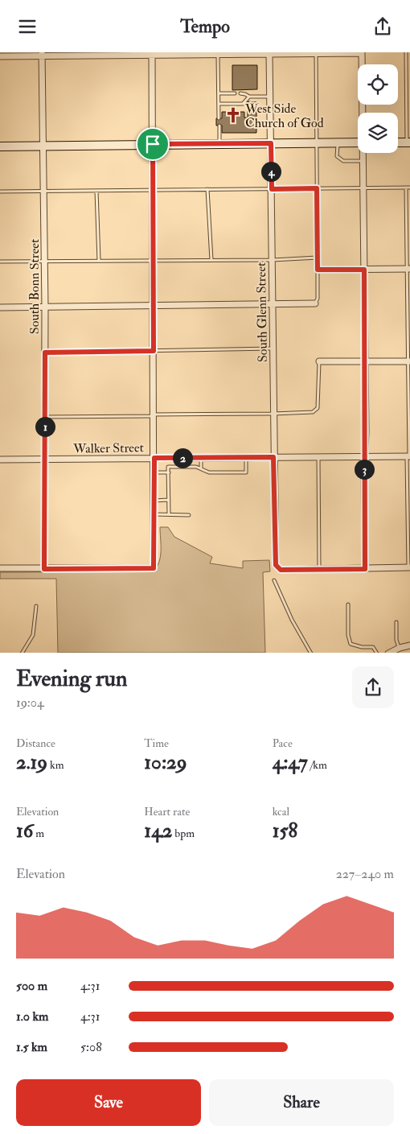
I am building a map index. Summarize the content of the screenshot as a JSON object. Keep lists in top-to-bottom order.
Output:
{
  "streets": {
    "street": ["South Bonn Street", "South Glenn Street", "Walker Street"]
  },
  "crossings": [
    ["South Bonn Street", "Walker Street"],
    ["South Glenn Street", "Walker Street"]
  ],
  "places": {
    "church": ["West Side Church of God"]
  },
  "page": {
    "header": "Tempo",
    "pins": [
      "4",
      "1",
      "2",
      "3"
    ],
    "heading": ["Evening run", "19:04"],
    "stats": [
      ["Distance", "2.19 km"],
      ["Time", "10:29"],
      ["Pace", "4:47 /km"],
      ["Elevation", "16 m"],
      ["Heart rate", "142 bpm"],
      ["kcal", "158"]
    ],
    "chart": ["Elevation", "227–240 m"],
    "list": [
      {
        "name": "500 m",
        "note": "4:31"
      },
      {
        "name": "1.0 km",
        "note": "4:31"
      },
      {
        "name": "1.5 km",
        "note": "5:08"
      }
    ],
    "buttons": ["Save", "Share"]
  }
}
